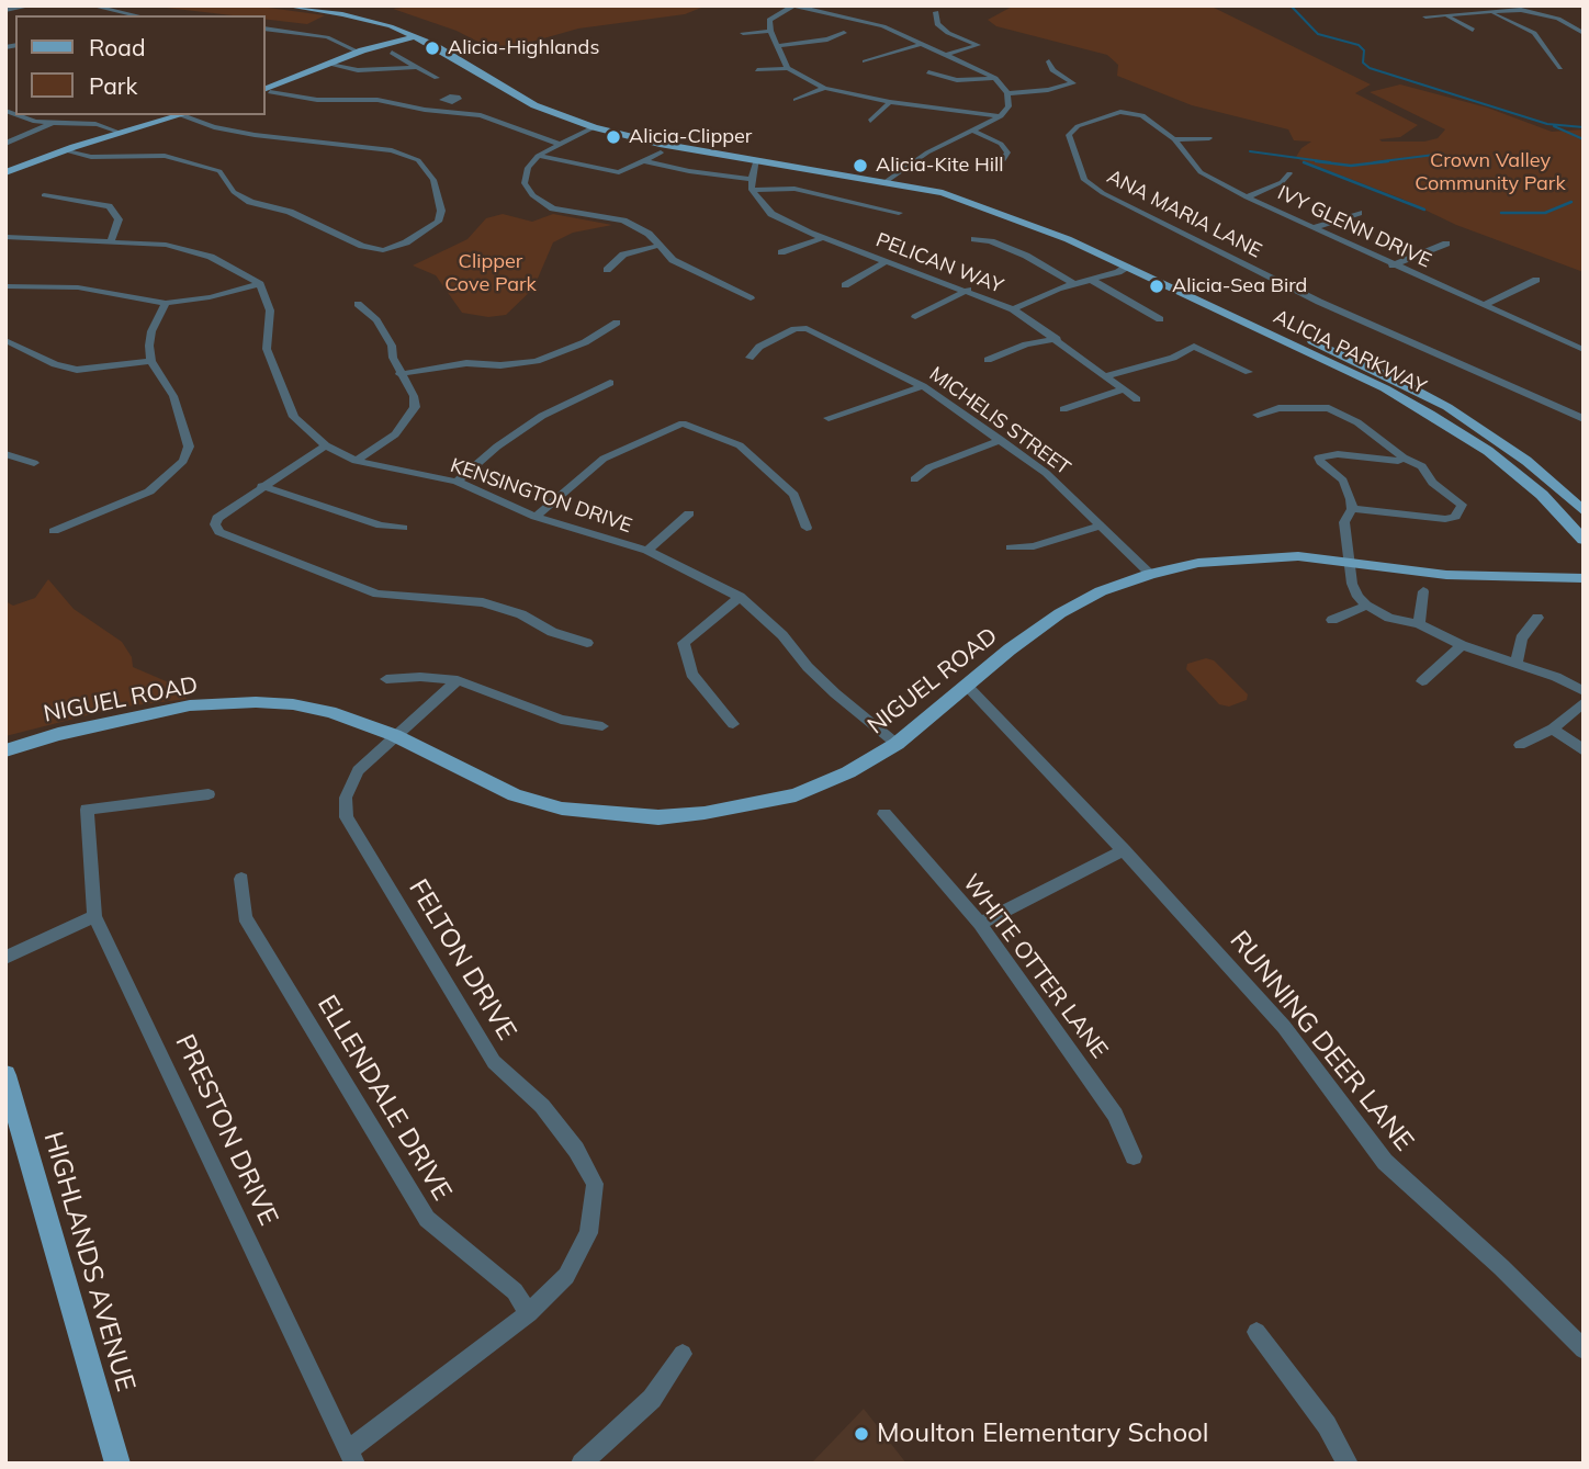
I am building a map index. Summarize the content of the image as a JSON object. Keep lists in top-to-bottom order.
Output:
{
  "streets": {
    "main road": ["ALICIA PARKWAY", "NIGUEL ROAD", "HIGHLANDS AVENUE"],
    "street": [
      "ANA MARIA LANE",
      "IVY GLENN DRIVE",
      "PELICAN WAY",
      "MICHELIS STREET",
      "KENSINGTON DRIVE",
      "FELTON DRIVE",
      "WHITE OTTER LANE",
      "RUNNING DEER LANE",
      "ELLENDALE DRIVE",
      "PRESTON DRIVE"
    ]
  },
  "crossings": [
    ["ANA MARIA LANE", "IVY GLENN DRIVE"],
    ["MICHELIS STREET", "NIGUEL ROAD"],
    ["KENSINGTON DRIVE", "NIGUEL ROAD"],
    ["NIGUEL ROAD", "FELTON DRIVE"],
    ["NIGUEL ROAD", "RUNNING DEER LANE"],
    ["FELTON DRIVE", "ELLENDALE DRIVE"],
    ["FELTON DRIVE", "PRESTON DRIVE"]
  ],
  "parks": ["Crown Valley Community Park", "Clipper Cove Park"],
  "places": [
    "Alicia-Highlands",
    "Alicia-Clipper",
    "Alicia-Kite Hill",
    "Alicia-Sea Bird",
    "Moulton Elementary School"
  ],
  "legend": ["Road", "Park"]
}
